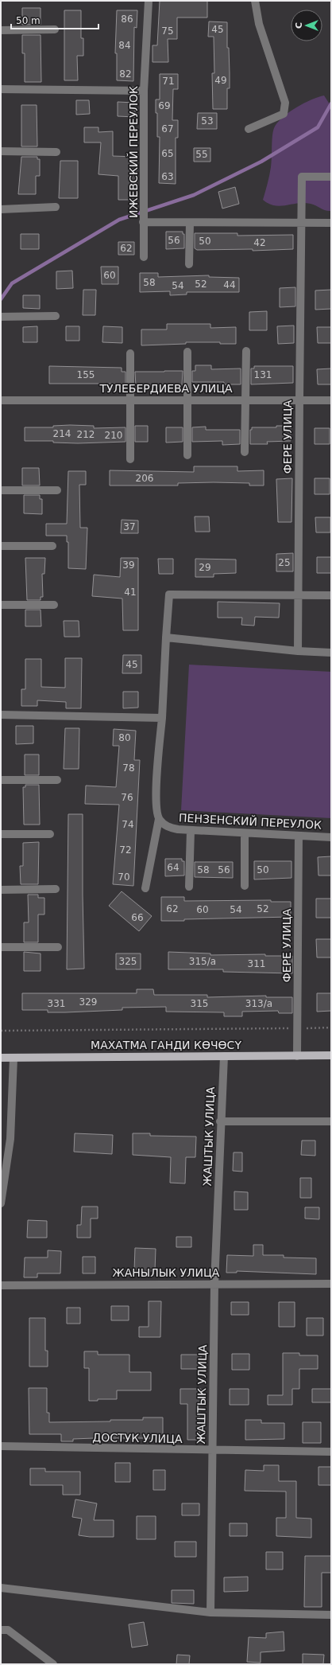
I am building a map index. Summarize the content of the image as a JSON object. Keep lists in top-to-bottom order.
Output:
{
  "streets": {
    "main road": ["МАХАТМА ГАНДИ КӨЧӨСҮ"],
    "street": [
      "ИЖЕВСКИЙ ПЕРЕУЛОК",
      "ТУЛЕБЕРДИЕВА УЛИЦА",
      "ФЕРЕ УЛИЦА",
      "ПЕНЗЕНСКИЙ ПЕРЕУЛОК",
      "ЖАШТЫК УЛИЦА",
      "ЖАНЫЛЫК УЛИЦА",
      "ДОСТУК УЛИЦА"
    ]
  },
  "crossings": [
    ["ИЖЕВСКИЙ ПЕРЕУЛОК", "ФЕРЕ УЛИЦА"],
    ["ТУЛЕБЕРДИЕВА УЛИЦА", "ФЕРЕ УЛИЦА"],
    ["ФЕРЕ УЛИЦА", "ПЕНЗЕНСКИЙ ПЕРЕУЛОК"],
    ["ФЕРЕ УЛИЦА", "МАХАТМА ГАНДИ КӨЧӨСҮ"],
    ["МАХАТМА ГАНДИ КӨЧӨСҮ", "ЖАШТЫК УЛИЦА"],
    ["ЖАШТЫК УЛИЦА", "ЖАНЫЛЫК УЛИЦА"],
    ["ЖАШТЫК УЛИЦА", "ДОСТУК УЛИЦА"]
  ],
  "house_numbers": [
    "86",
    "45",
    "75",
    "84",
    "82",
    "49",
    "71",
    "69",
    "53",
    "67",
    "65",
    "55",
    "63",
    "56",
    "50",
    "42",
    "62",
    "60",
    "58",
    "52",
    "44",
    "54",
    "155",
    "131",
    "214",
    "212",
    "210",
    "206",
    "37",
    "25",
    "39",
    "29",
    "41",
    "45",
    "80",
    "78",
    "76",
    "74",
    "72",
    "64",
    "58",
    "56",
    "50",
    "70",
    "62",
    "52",
    "60",
    "54",
    "66",
    "325",
    "315/а",
    "311",
    "329",
    "331",
    "315",
    "313/а"
  ],
  "scale_bar": "50 m",
  "north": "left"
}
